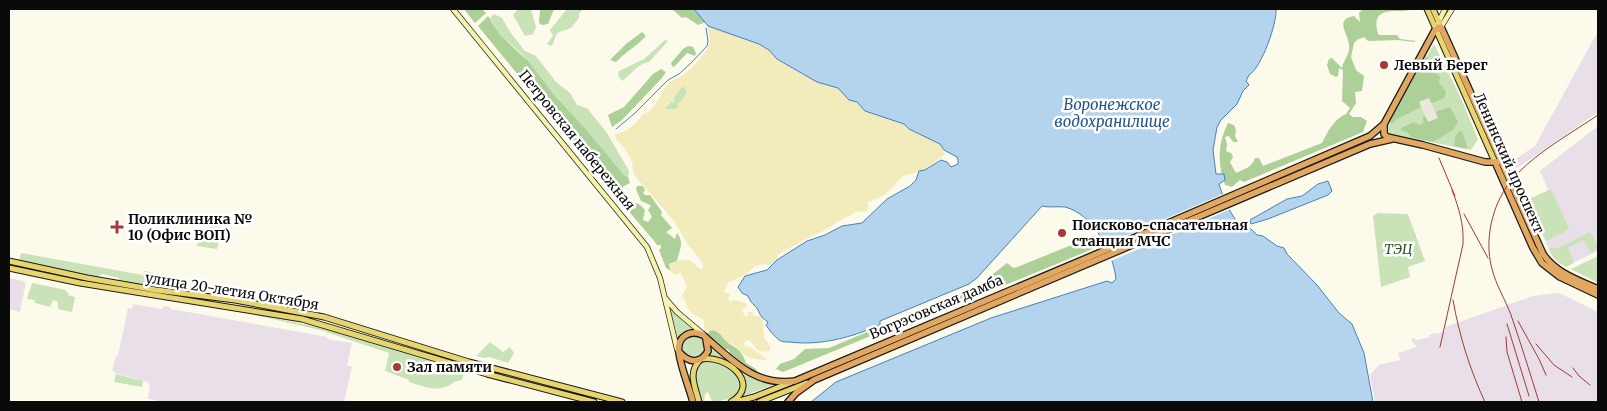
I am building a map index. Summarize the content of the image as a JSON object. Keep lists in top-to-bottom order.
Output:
{
  "streets": {
    "highway": ["Петровская набережная", "Ленинский проспект", "Вогрэсовская дамба"],
    "main road": ["улица 20-летия Октября"]
  },
  "water": ["Воронежское водохранилище"],
  "parks": ["ТЭЦ"],
  "places": {
    "other": ["Левый Берег", "Поисково-спасательная станция МЧС", "Зал памяти"],
    "health": ["Поликлиника № 10 (Офис ВОП)"]
  }
}
